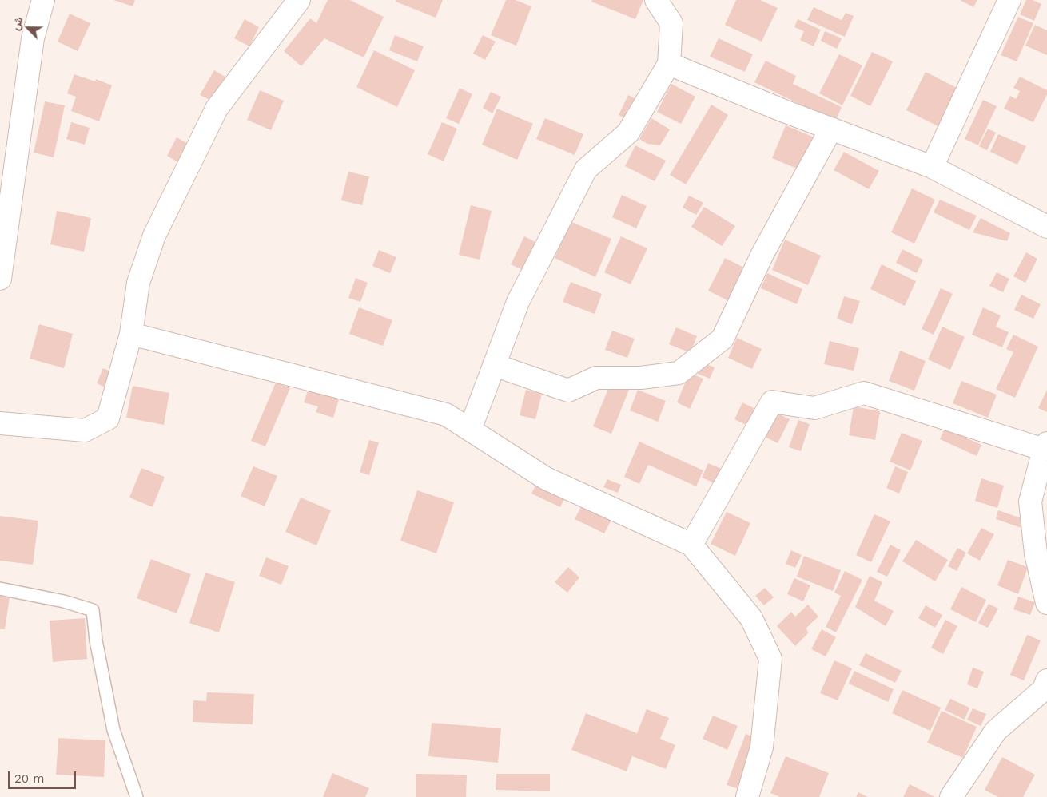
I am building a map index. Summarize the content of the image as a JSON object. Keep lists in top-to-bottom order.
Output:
{
  "scale_bar": "20 m",
  "north": "top left"
}
